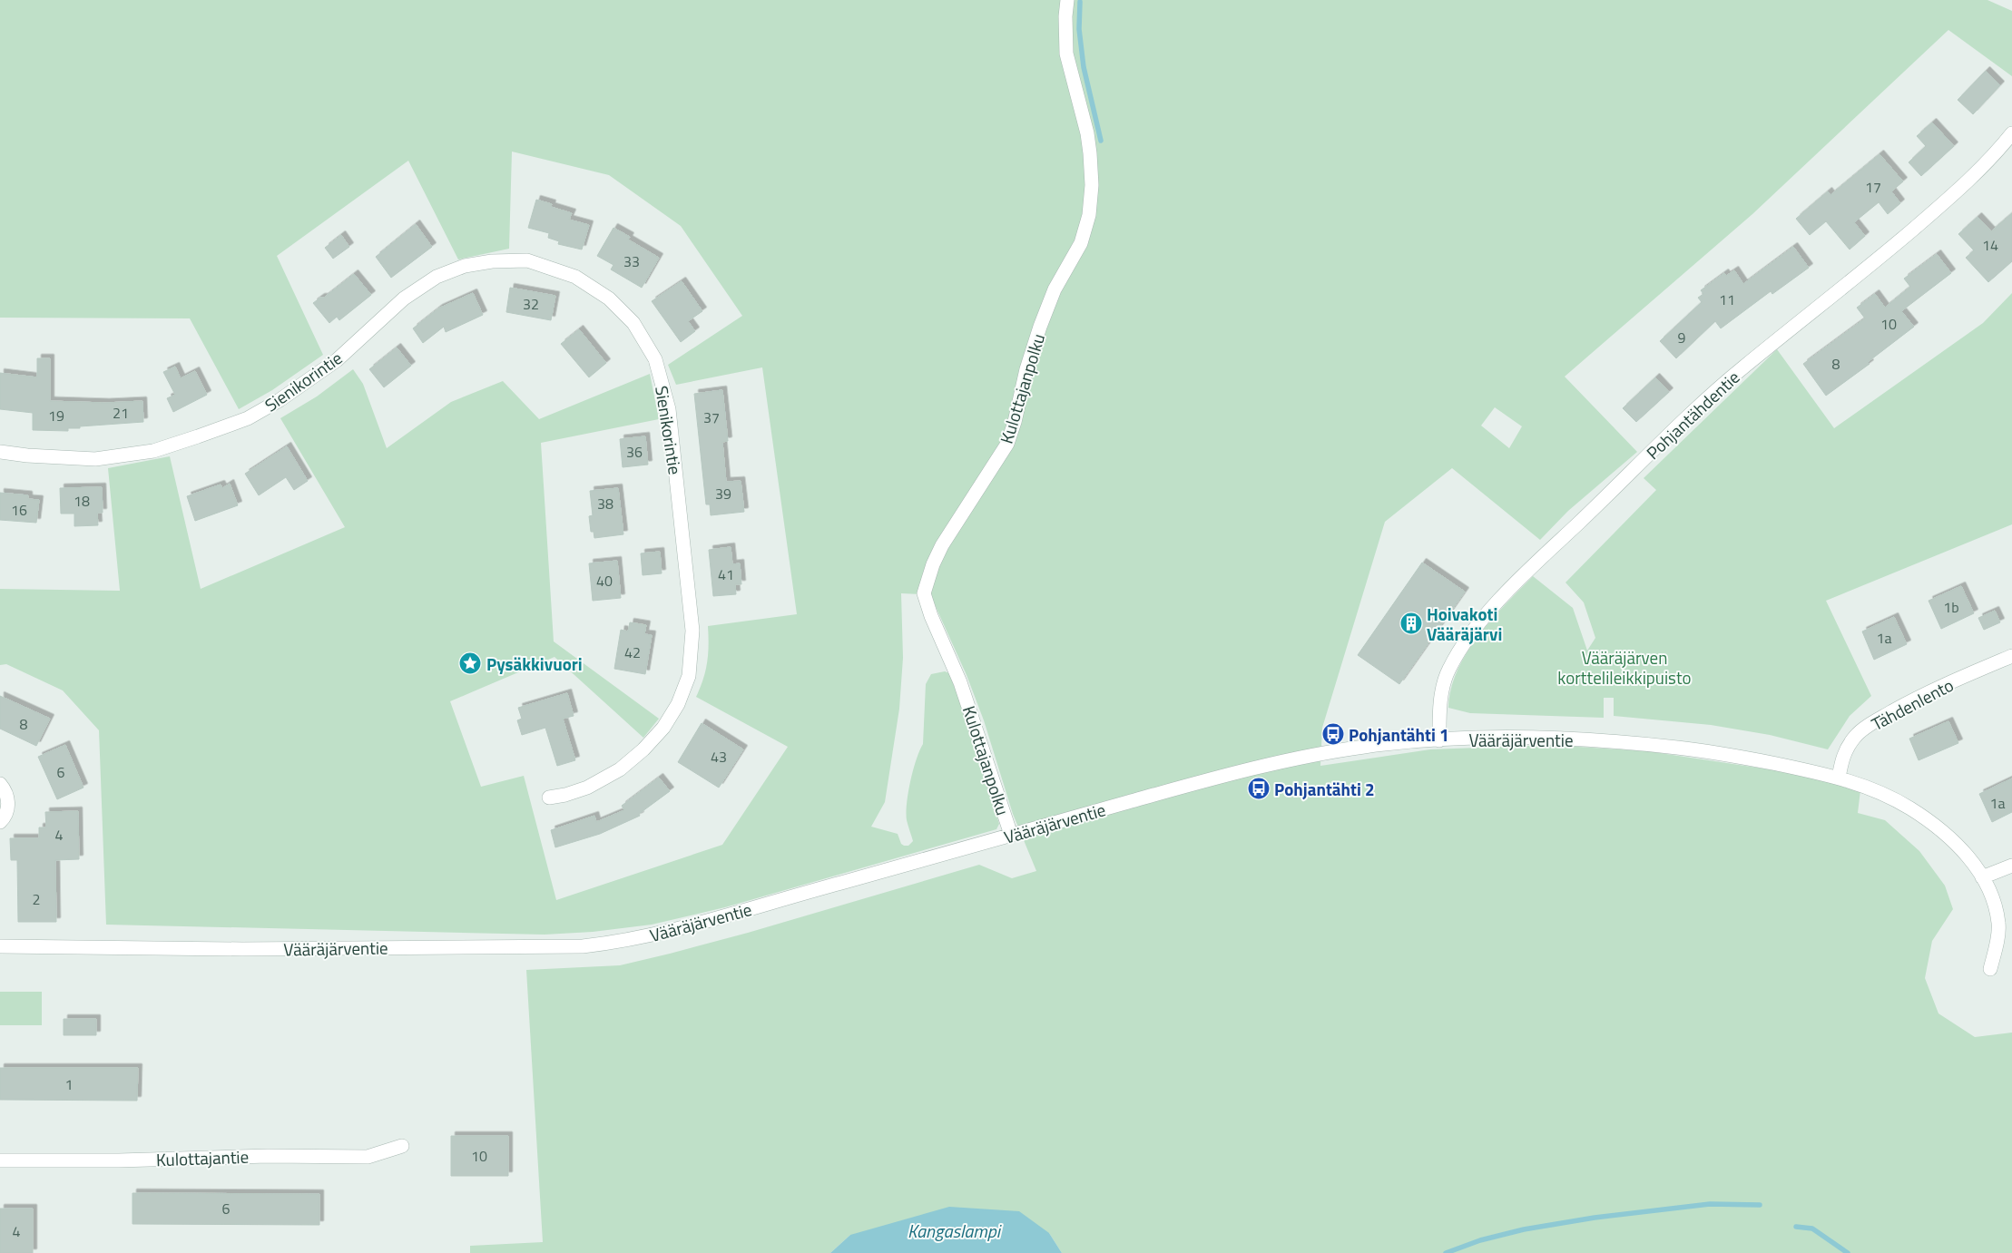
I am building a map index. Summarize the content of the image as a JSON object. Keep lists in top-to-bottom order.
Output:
{
  "streets": {
    "street": [
      "Sienikorintie",
      "Kulottajanpolku",
      "Pohjantähdentie",
      "Tähdenlento",
      "Vääräjärventie",
      "Kulottajantie"
    ]
  },
  "crossings": [
    ["Kulottajanpolku", "Vääräjärventie"],
    ["Pohjantähdentie", "Vääräjärventie"],
    ["Tähdenlento", "Vääräjärventie"]
  ],
  "water": ["Kangaslampi"],
  "parks": ["Vääräjärven korttelileikkipuisto"],
  "places": {
    "building": ["Hoivakoti Vääräjärvi"],
    "place": ["Pysäkkivuori"],
    "bus stop": ["Pohjantähti 1", "Pohjantähti 2"]
  },
  "house_numbers": [
    "17",
    "14",
    "33",
    "11",
    "32",
    "10",
    "9",
    "8",
    "21",
    "19",
    "37",
    "36",
    "39",
    "18",
    "38",
    "16",
    "41",
    "40",
    "1b",
    "1a",
    "42",
    "8",
    "43",
    "6",
    "1a",
    "4",
    "2",
    "1",
    "10",
    "6",
    "4"
  ]
}
